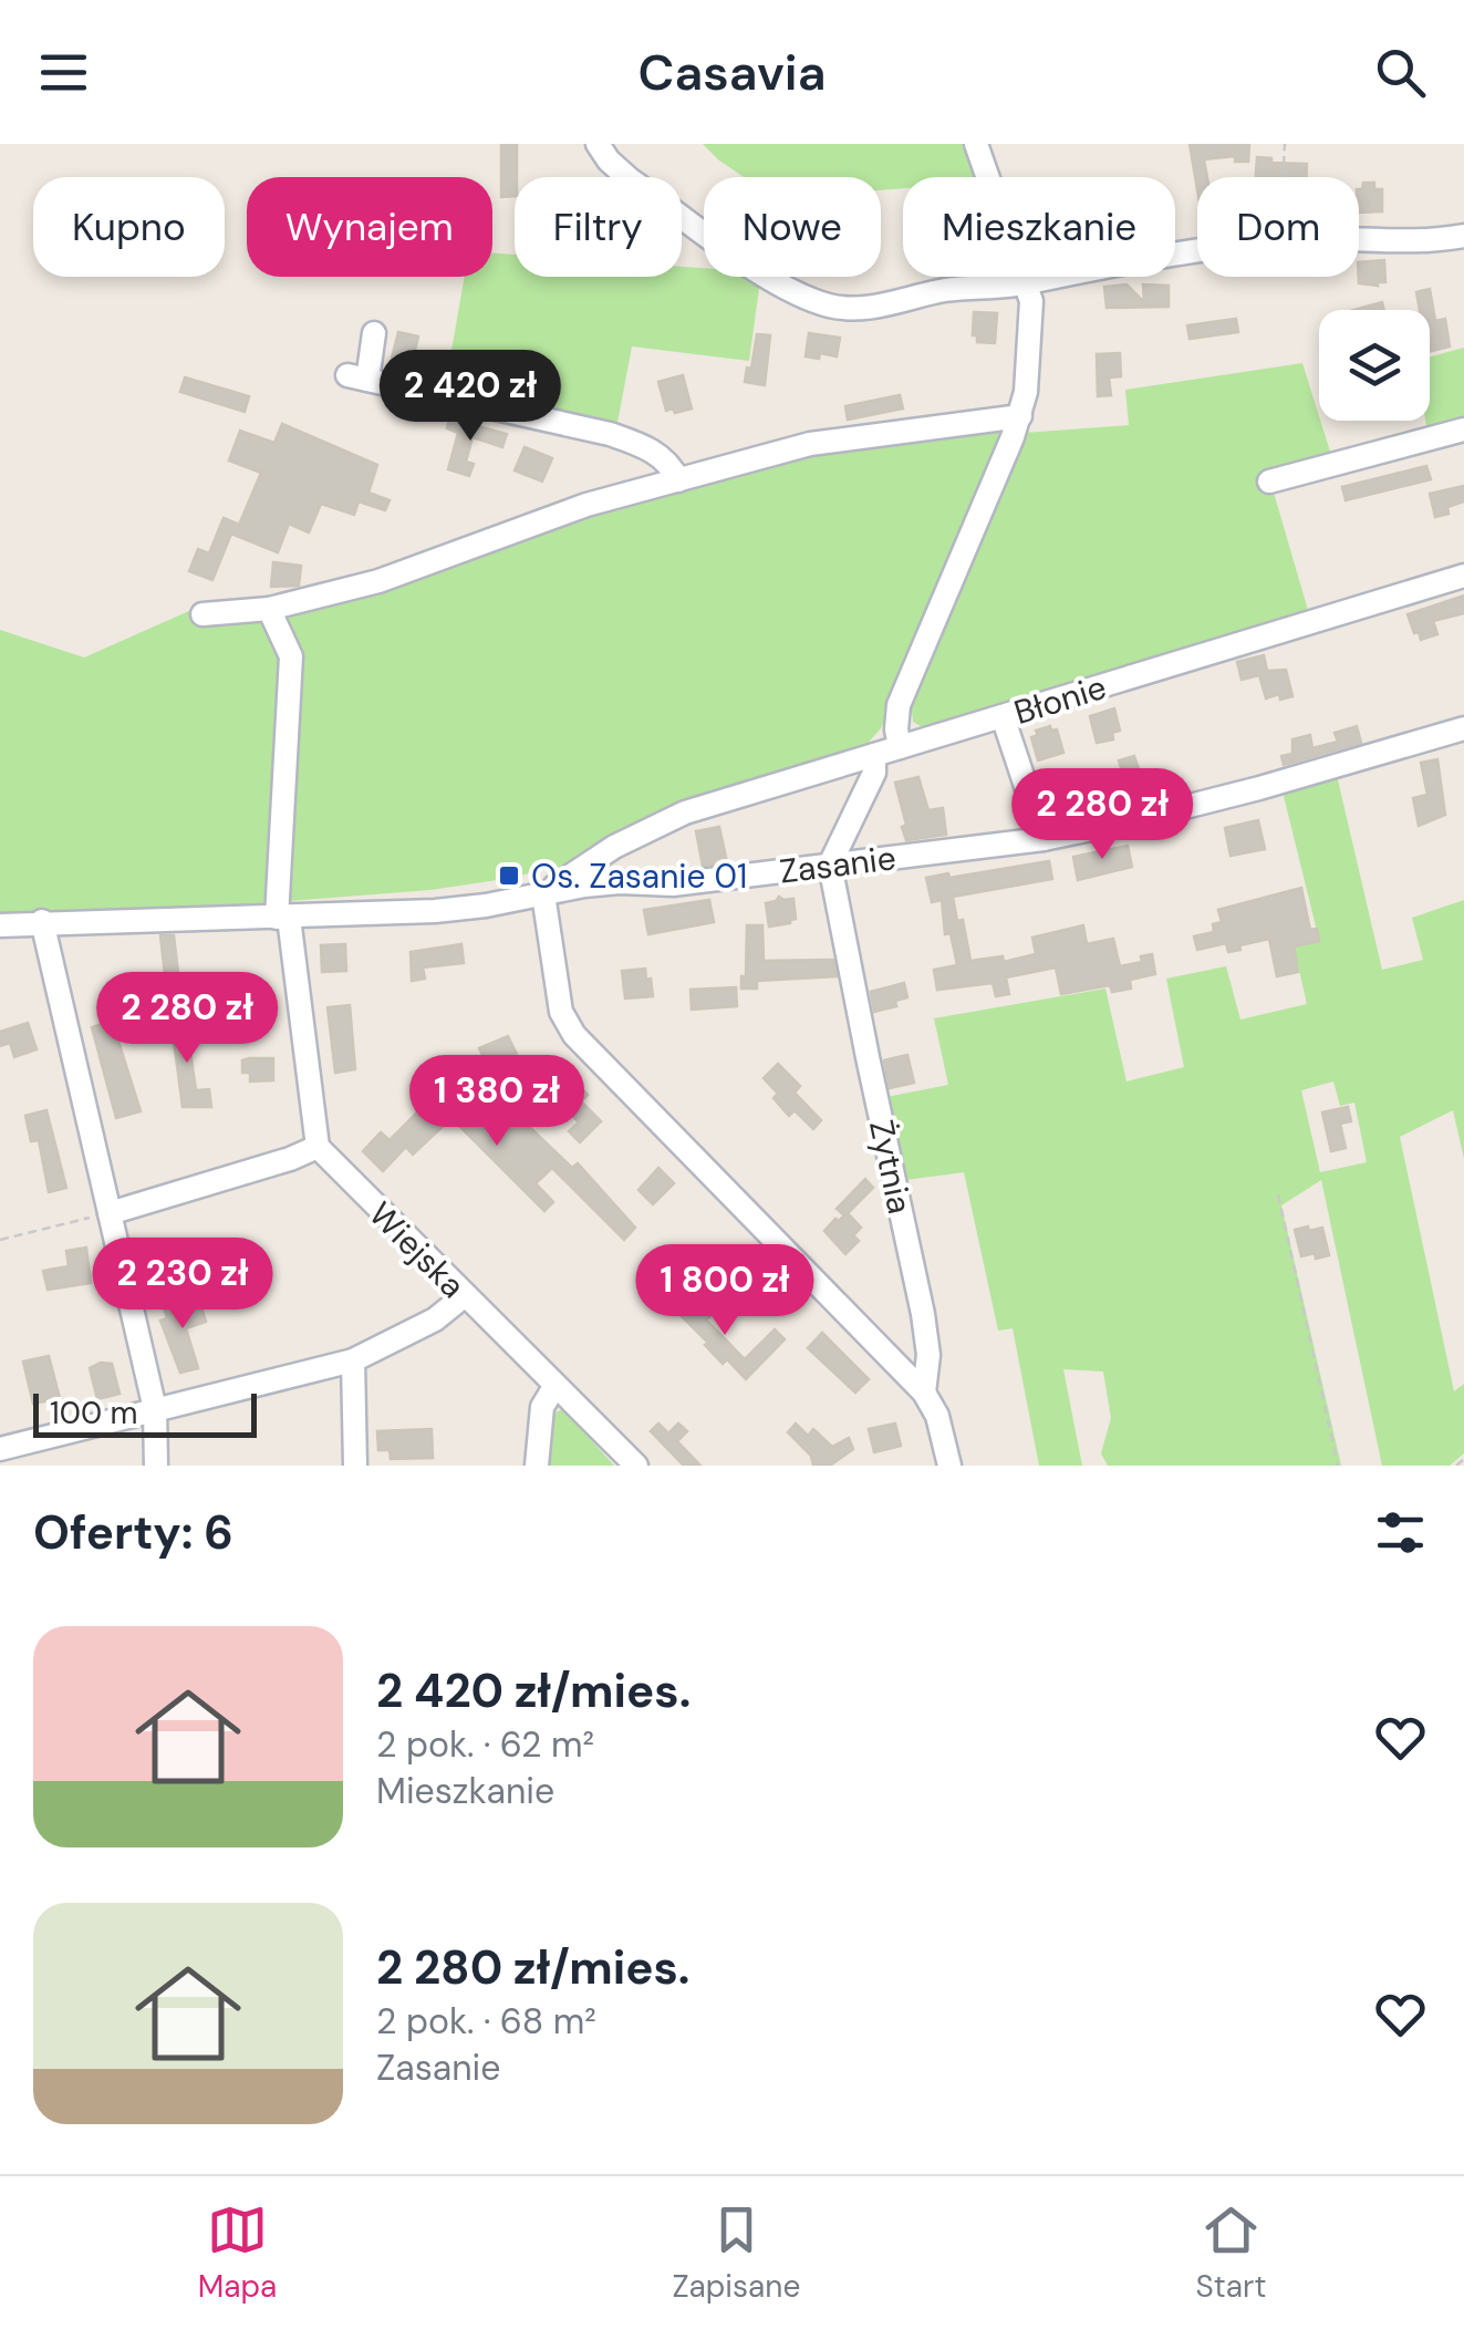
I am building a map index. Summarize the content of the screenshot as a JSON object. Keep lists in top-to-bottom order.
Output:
{
  "streets": {
    "street": [
      "Błonie",
      "Zasanie",
      "Żytnia",
      "Wiejska"
    ]
  },
  "crossings": [
    ["Błonie", "Zasanie"],
    ["Zasanie", "Żytnia"]
  ],
  "places": {
    "transit": ["Os. Zasanie 01"]
  },
  "scale_bar": "100 m",
  "page": {
    "header": "Casavia",
    "chip": [
      "Kupno",
      "Wynajem",
      "Filtry",
      "Nowe",
      "Mieszkanie",
      "Dom"
    ],
    "price": [
      "2 420 zł",
      "2 280 zł",
      "2 280 zł",
      "1 380 zł",
      "2 230 zł",
      "1 800 zł"
    ],
    "scale": "100 m",
    "heading": "Oferty: 6",
    "list": [
      {
        "name": "2 420 zł/mies.",
        "note": "2 pok. · 62 m² · Mieszkanie"
      },
      {
        "name": "2 280 zł/mies.",
        "note": "2 pok. · 68 m² · Zasanie"
      }
    ],
    "tabs": ["Mapa", "Zapisane", "Start"]
  }
}
